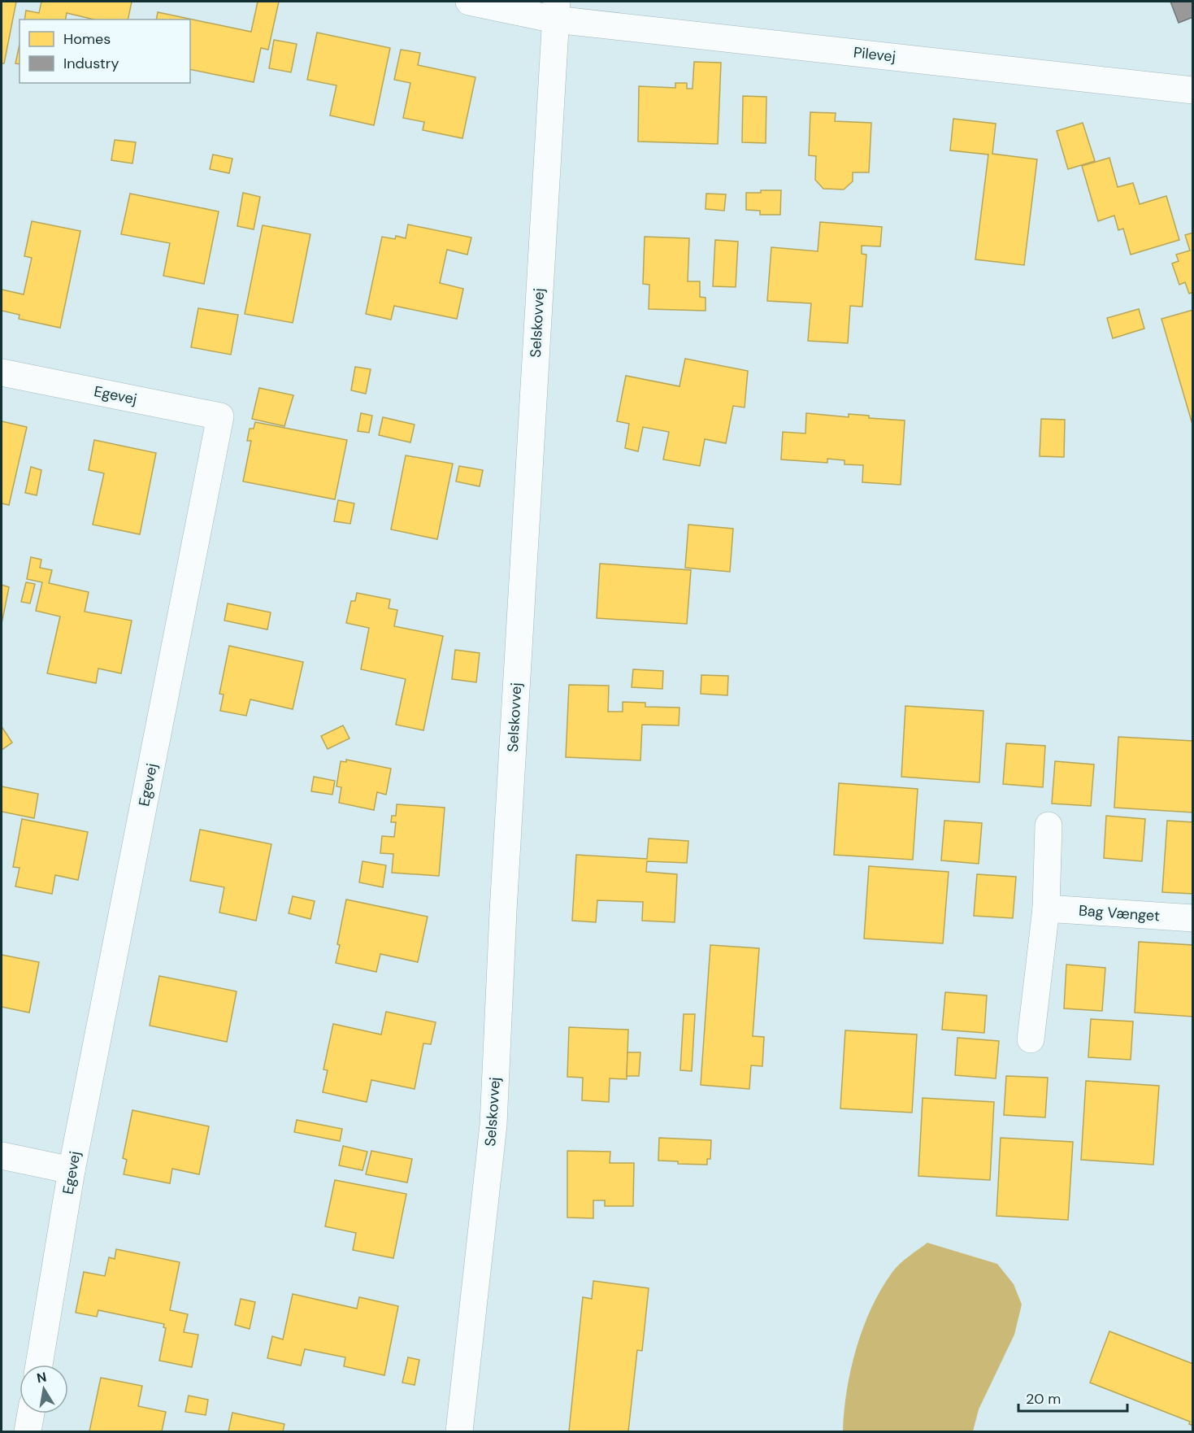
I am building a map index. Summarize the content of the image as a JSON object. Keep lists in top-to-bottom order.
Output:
{
  "streets": {
    "street": [
      "Pilevej",
      "Selskovvej",
      "Egevej",
      "Bag Vænget"
    ]
  },
  "crossings": [
    ["Pilevej", "Selskovvej"]
  ],
  "legend": ["Homes", "Industry"],
  "scale_bar": "20 m",
  "north": "top"
}
